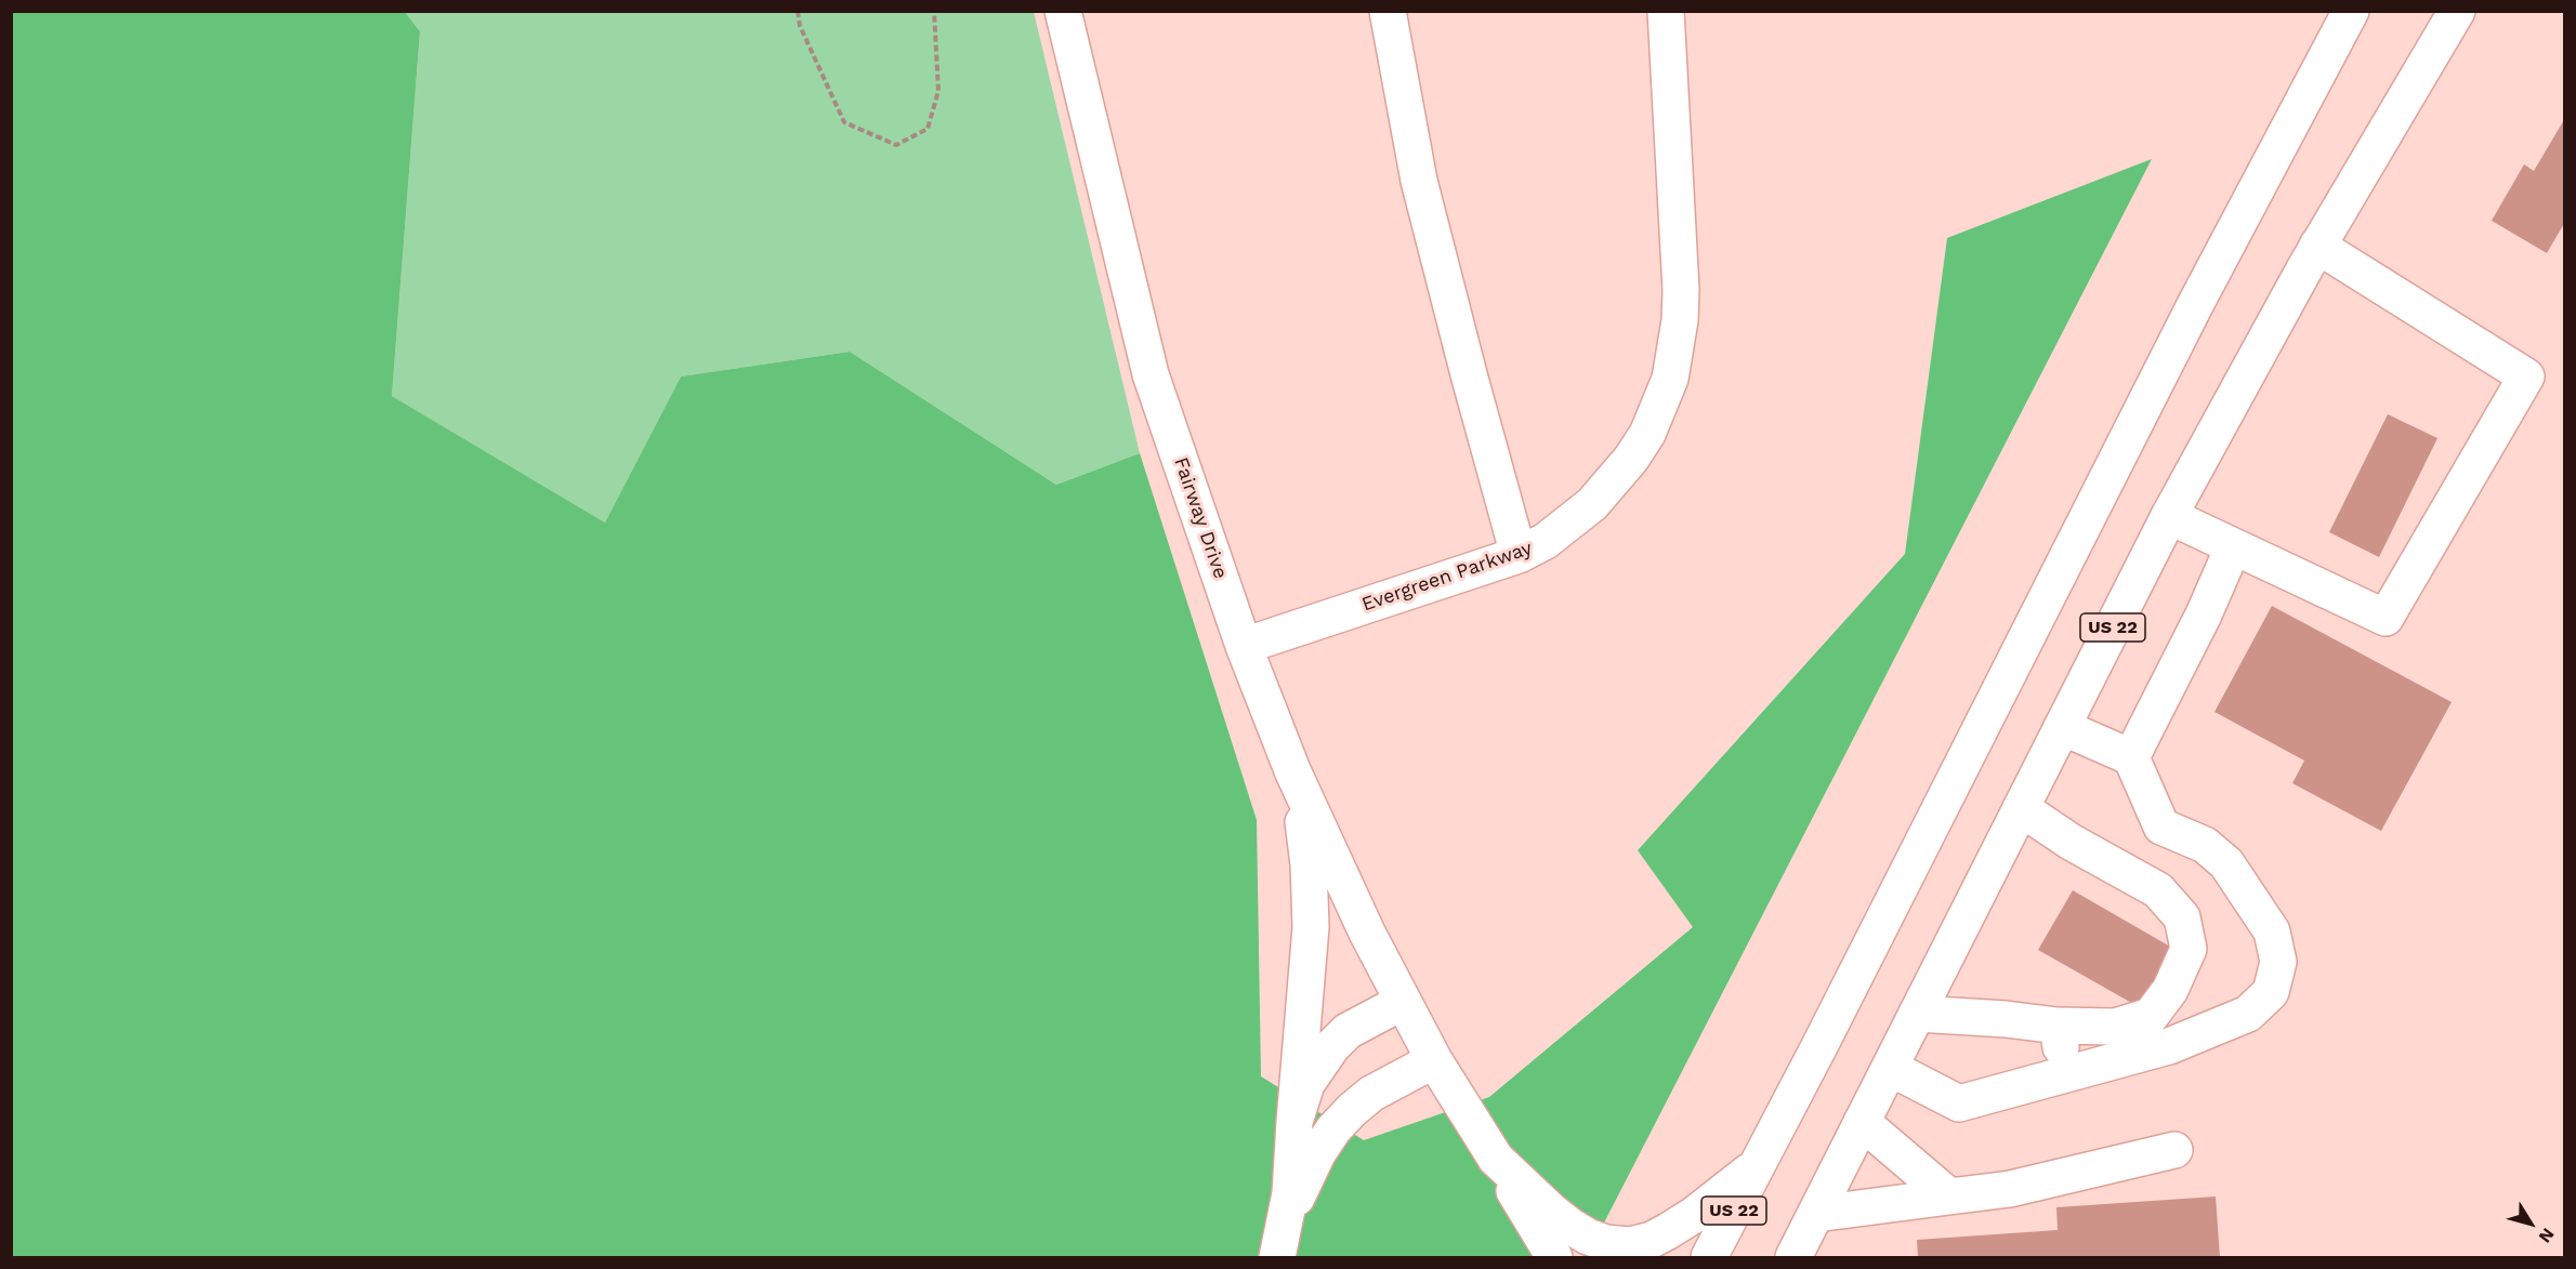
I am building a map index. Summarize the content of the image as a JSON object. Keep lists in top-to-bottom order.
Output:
{
  "streets": {
    "main road": ["Fairway Drive", "Evergreen Parkway", "US 22"]
  },
  "crossings": [
    ["Fairway Drive", "Evergreen Parkway"]
  ],
  "north": "bottom right"
}
